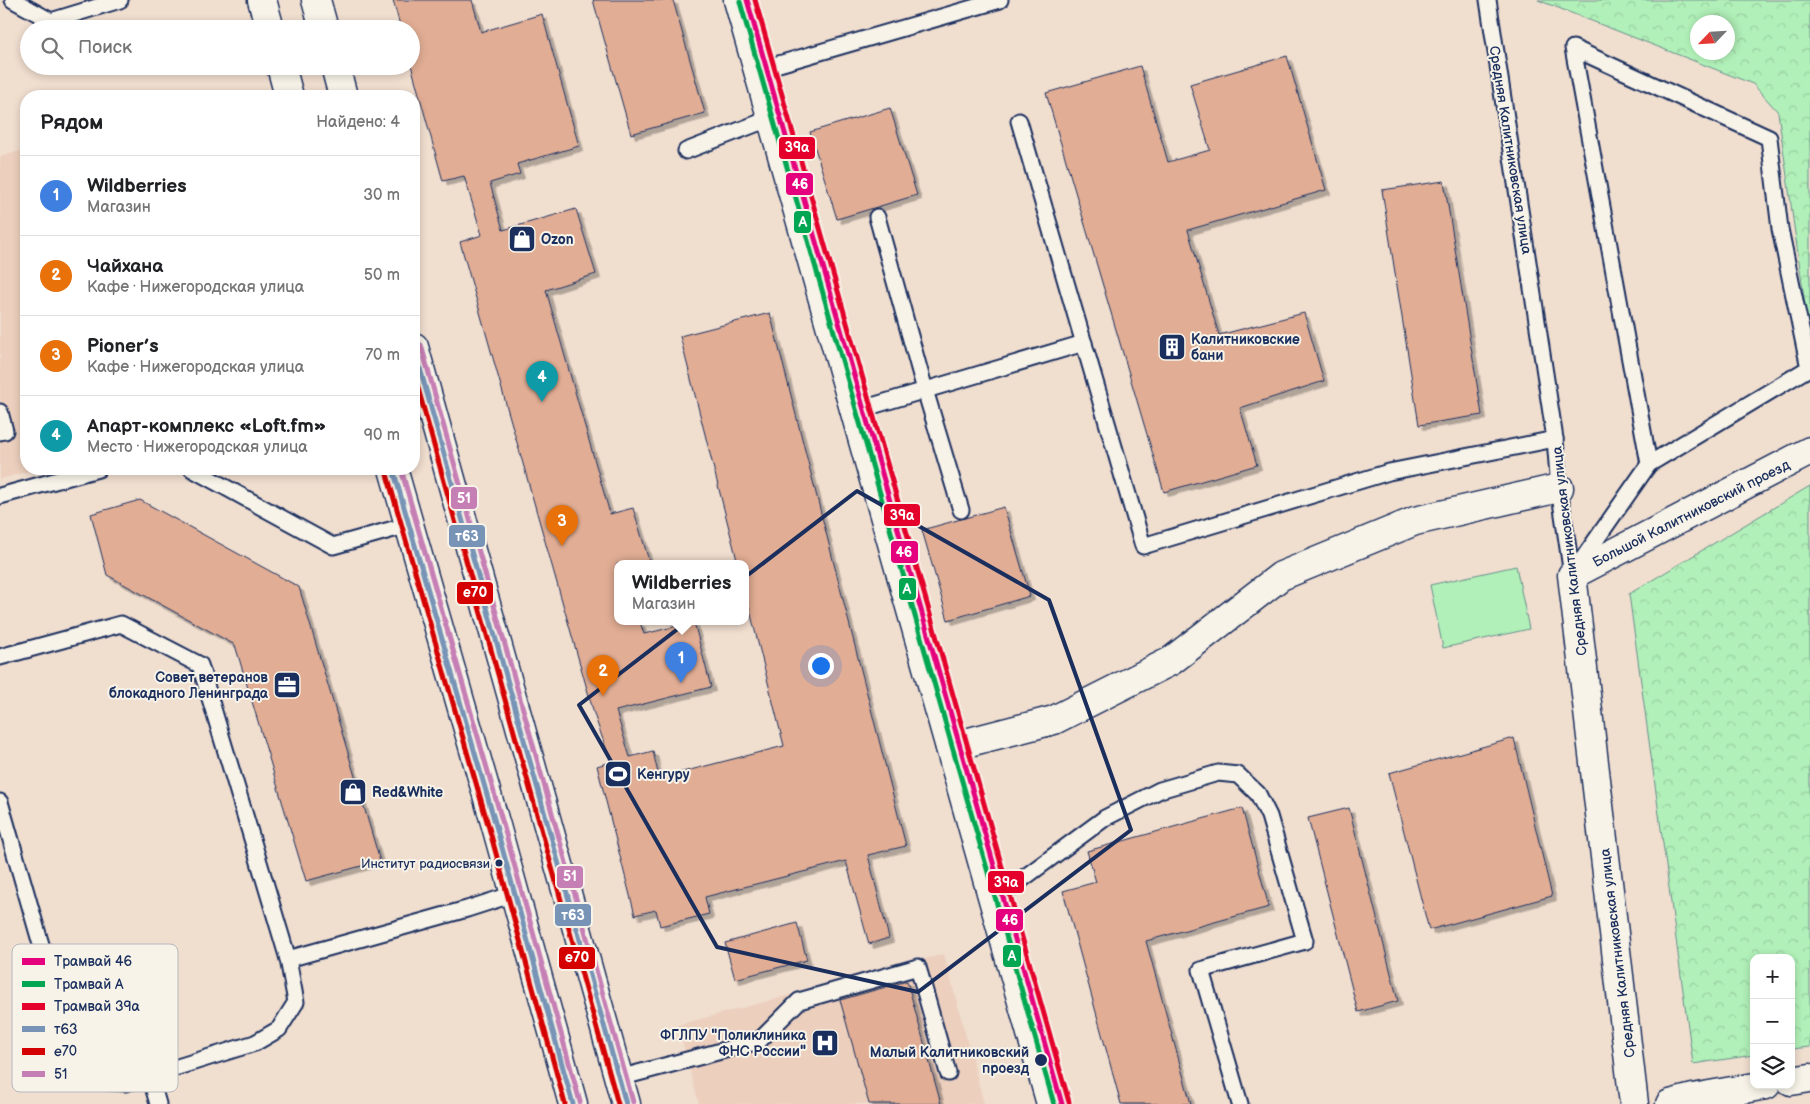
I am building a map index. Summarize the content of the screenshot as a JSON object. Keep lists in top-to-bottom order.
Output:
{
  "streets": {
    "street": ["Средняя Калитниковская улица", "Большой Калитниковский проезд"]
  },
  "crossings": [
    ["Средняя Калитниковская улица", "Большой Калитниковский проезд"]
  ],
  "places": {
    "shop": ["Ozon", "Red&White"],
    "building": ["Калитниковские бани"],
    "office": ["Совет ветеранов блокадного Ленинграда"],
    "sports": ["Кенгуру"],
    "other": ["Институт радиосвязи", "Малый Калитниковский проезд"],
    "hospital": ["ФГЛПУ \"Поликлиника ФНС России\""]
  },
  "lines": [
    "tram line 46",
    "tram line 39а",
    "tram line А",
    "transit line 51",
    "transit line т63",
    "transit line е70"
  ],
  "legend": [
    "Трамвай 46",
    "Трамвай А",
    "Трамвай 39а",
    "т63",
    "е70",
    "51"
  ],
  "north": "bottom left",
  "page": {
    "search": "Поиск",
    "heading": ["Рядом", "Найдено: 4"],
    "list": [
      {
        "mark": "1",
        "name": "Wildberries",
        "note": "Магазин",
        "value": "30 m"
      },
      {
        "mark": "2",
        "name": "Чайхана",
        "note": "Кафе · Нижегородская улица",
        "value": "50 m"
      },
      {
        "mark": "3",
        "name": "Pioner’s",
        "note": "Кафе · Нижегородская улица",
        "value": "70 m"
      },
      {
        "mark": "4",
        "name": "Апарт-комплекс «Loft.fm»",
        "note": "Место · Нижегородская улица",
        "value": "90 m"
      }
    ],
    "pins": [
      "4",
      "3",
      "1",
      "2"
    ],
    "popup": ["Wildberries", "Магазин"],
    "map_buttons": ["+", "−"]
  }
}
